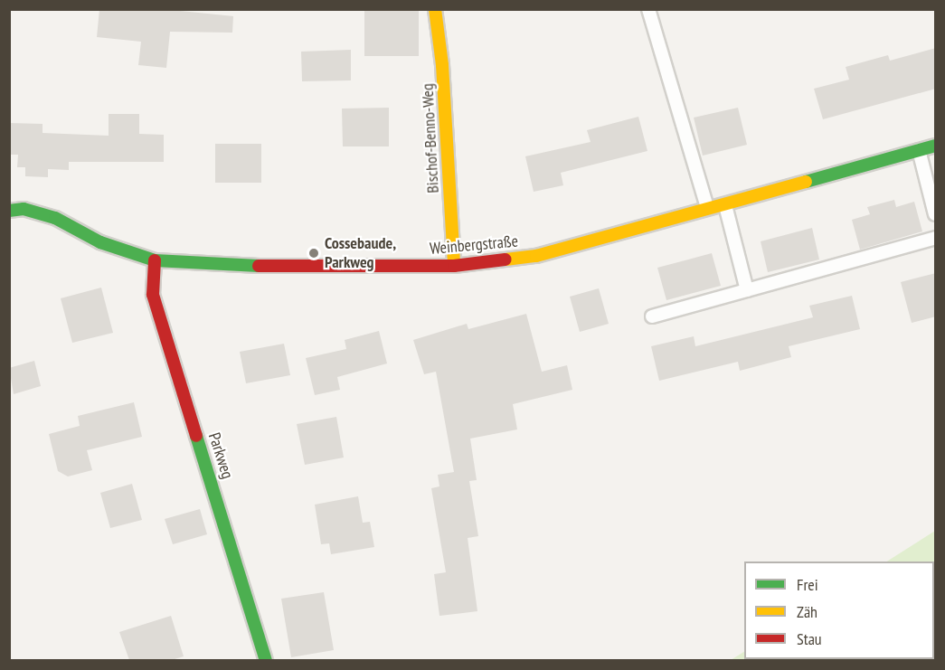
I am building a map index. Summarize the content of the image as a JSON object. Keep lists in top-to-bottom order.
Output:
{
  "streets": {
    "street": ["Bischof-Benno-Weg", "Weinbergstraße", "Parkweg"]
  },
  "crossings": [
    ["Bischof-Benno-Weg", "Weinbergstraße"],
    ["Weinbergstraße", "Parkweg"]
  ],
  "places": ["Cossebaude, Parkweg"],
  "legend": ["Frei", "Zäh", "Stau"]
}
